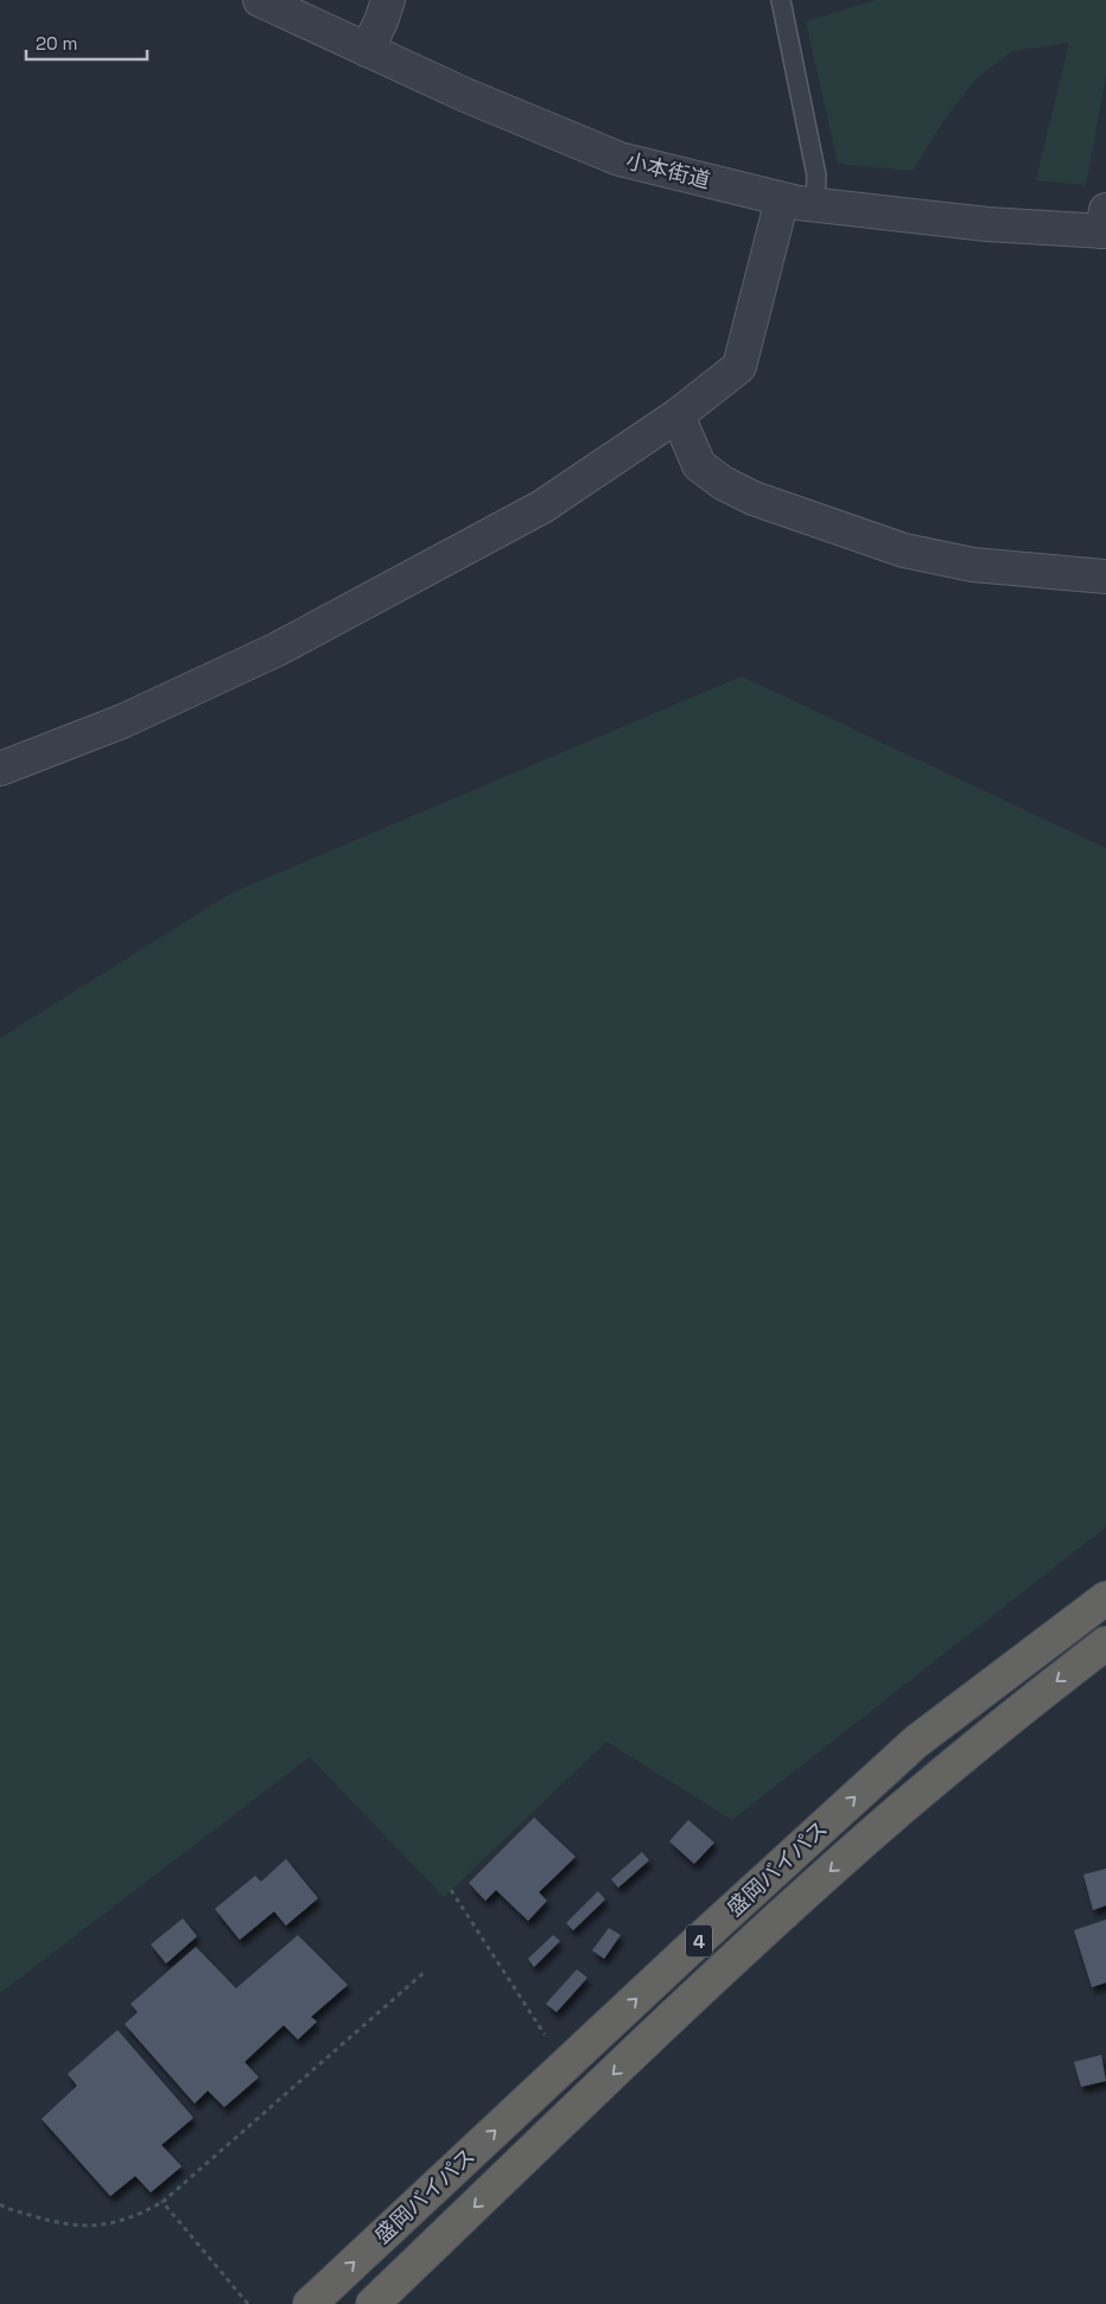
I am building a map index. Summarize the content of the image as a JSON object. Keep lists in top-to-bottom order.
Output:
{
  "streets": {
    "highway": ["盛岡バイパス", "4"],
    "street": ["小本街道"]
  },
  "scale_bar": "20 m"
}
